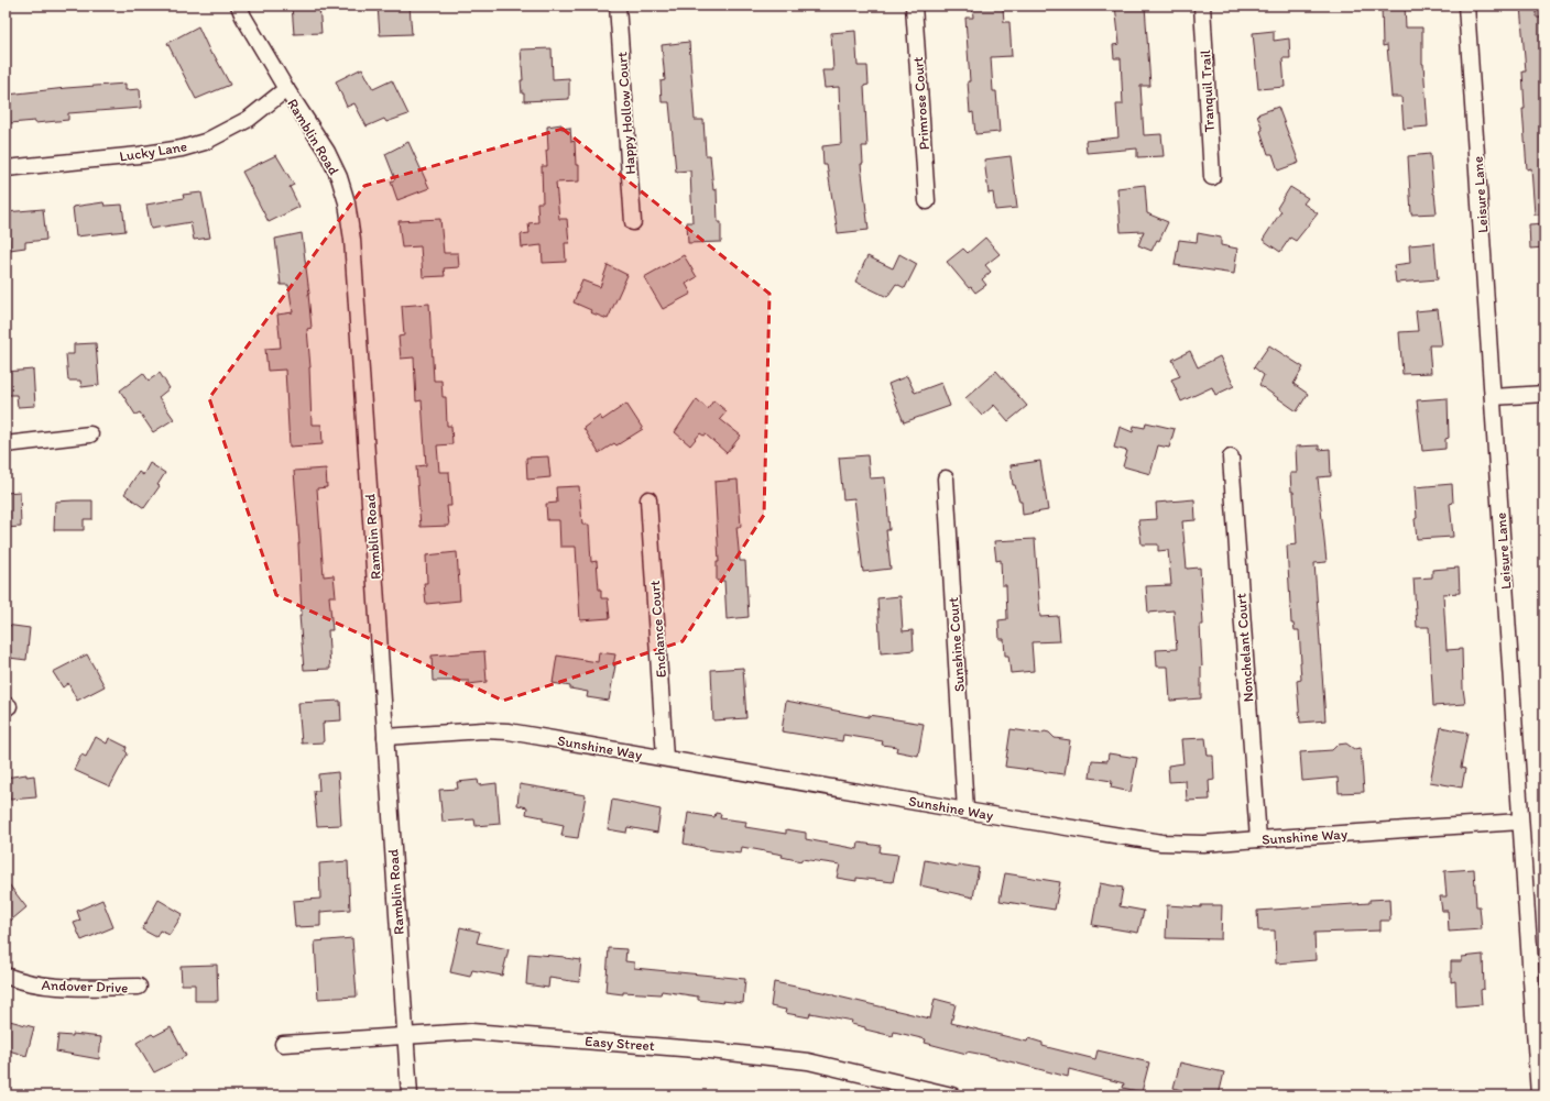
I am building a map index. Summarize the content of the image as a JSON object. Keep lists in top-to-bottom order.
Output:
{
  "streets": {
    "street": [
      "Tranquil Trail",
      "Primrose Court",
      "Happy Hollow Court",
      "Ramblin Road",
      "Lucky Lane",
      "Leisure Lane",
      "Enchance Court",
      "Sunshine Court",
      "Nonchelant Court",
      "Sunshine Way",
      "Andover Drive",
      "Easy Street"
    ]
  },
  "crossings": [
    ["Ramblin Road", "Lucky Lane"],
    ["Ramblin Road", "Sunshine Way"],
    ["Ramblin Road", "Easy Street"],
    ["Leisure Lane", "Sunshine Way"],
    ["Enchance Court", "Sunshine Way"],
    ["Sunshine Court", "Sunshine Way"],
    ["Nonchelant Court", "Sunshine Way"]
  ]
}
